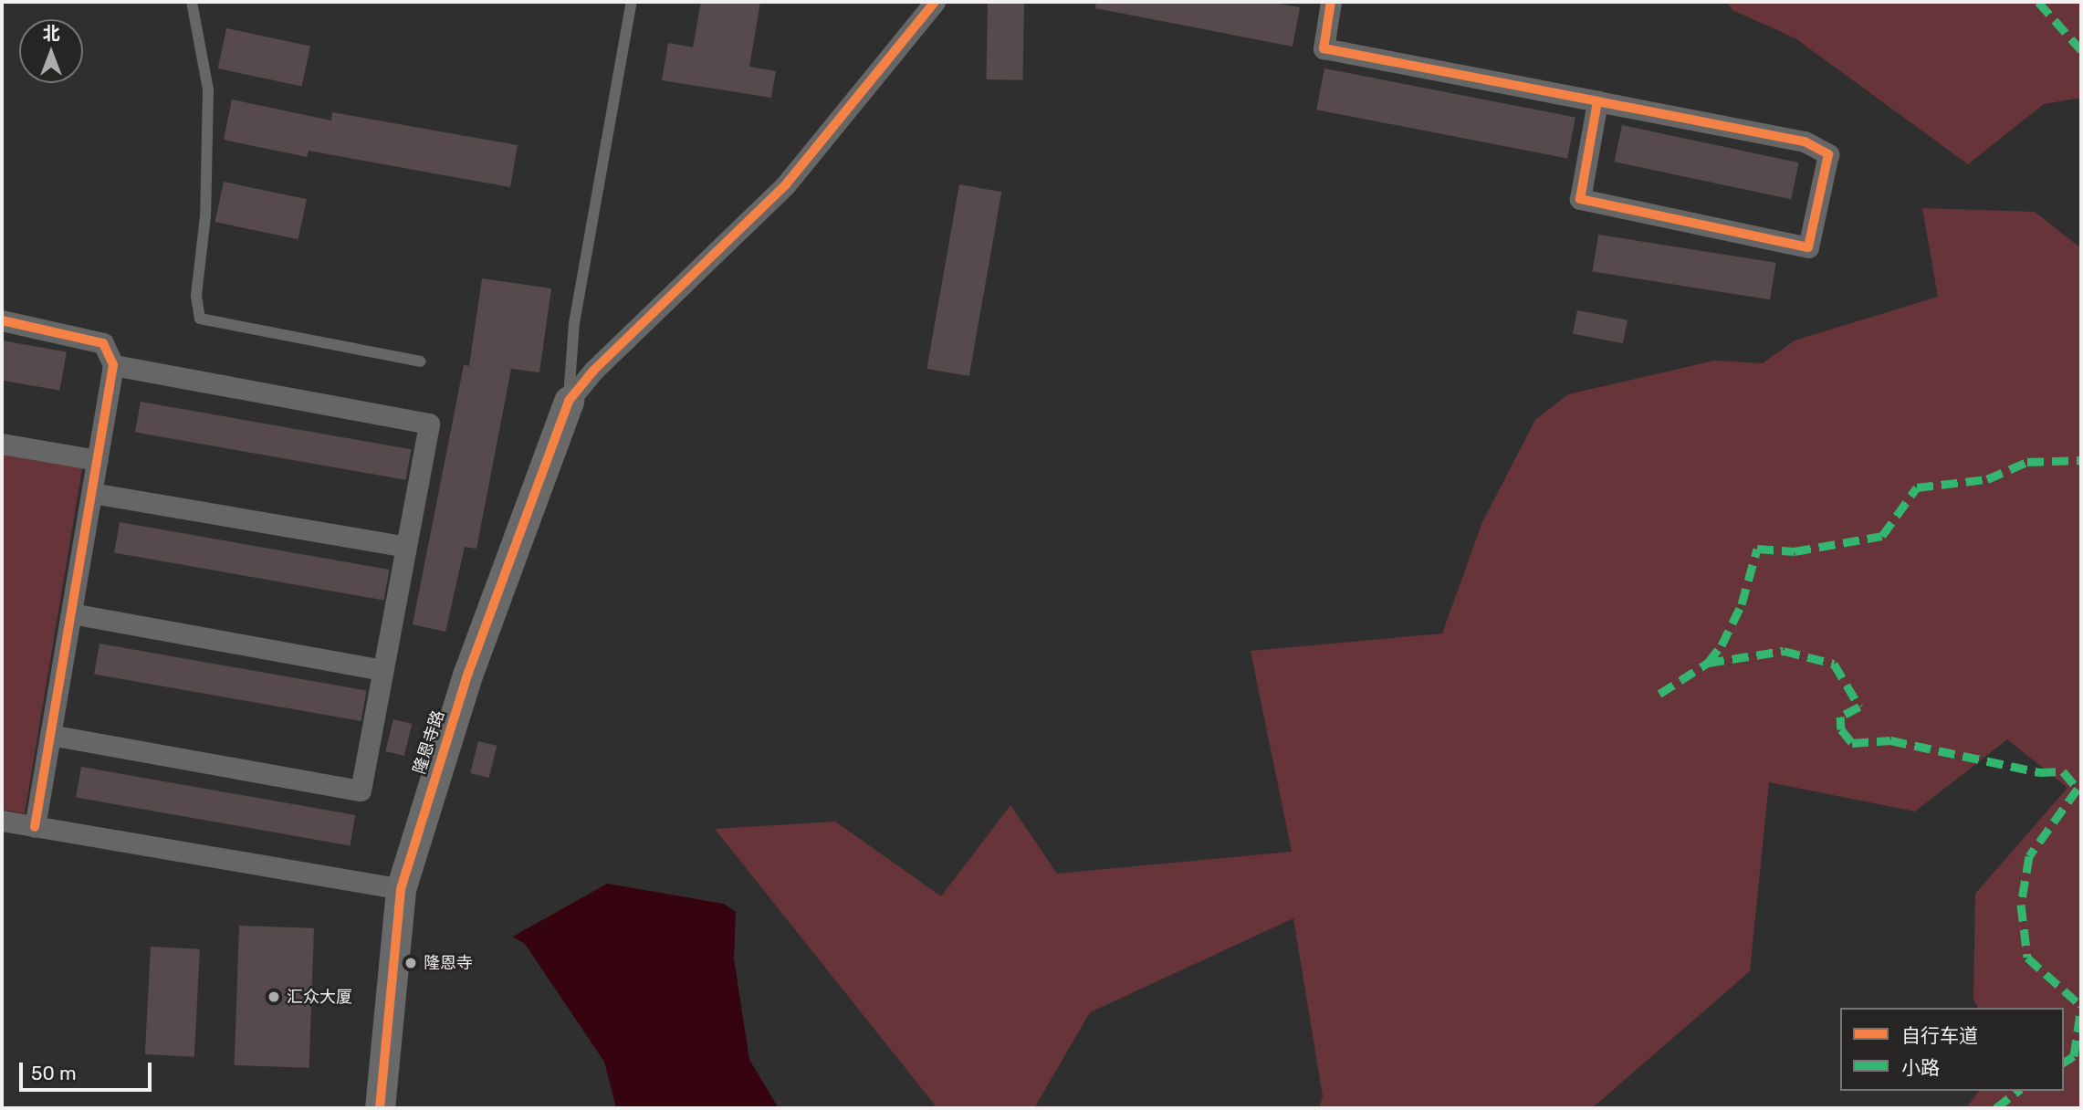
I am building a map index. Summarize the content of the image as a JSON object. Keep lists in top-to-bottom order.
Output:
{
  "streets": {
    "street": ["隆恩寺路"]
  },
  "places": ["隆恩寺", "汇众大厦"],
  "legend": ["自行车道", "小路"],
  "scale_bar": "50 m",
  "north": "top"
}
